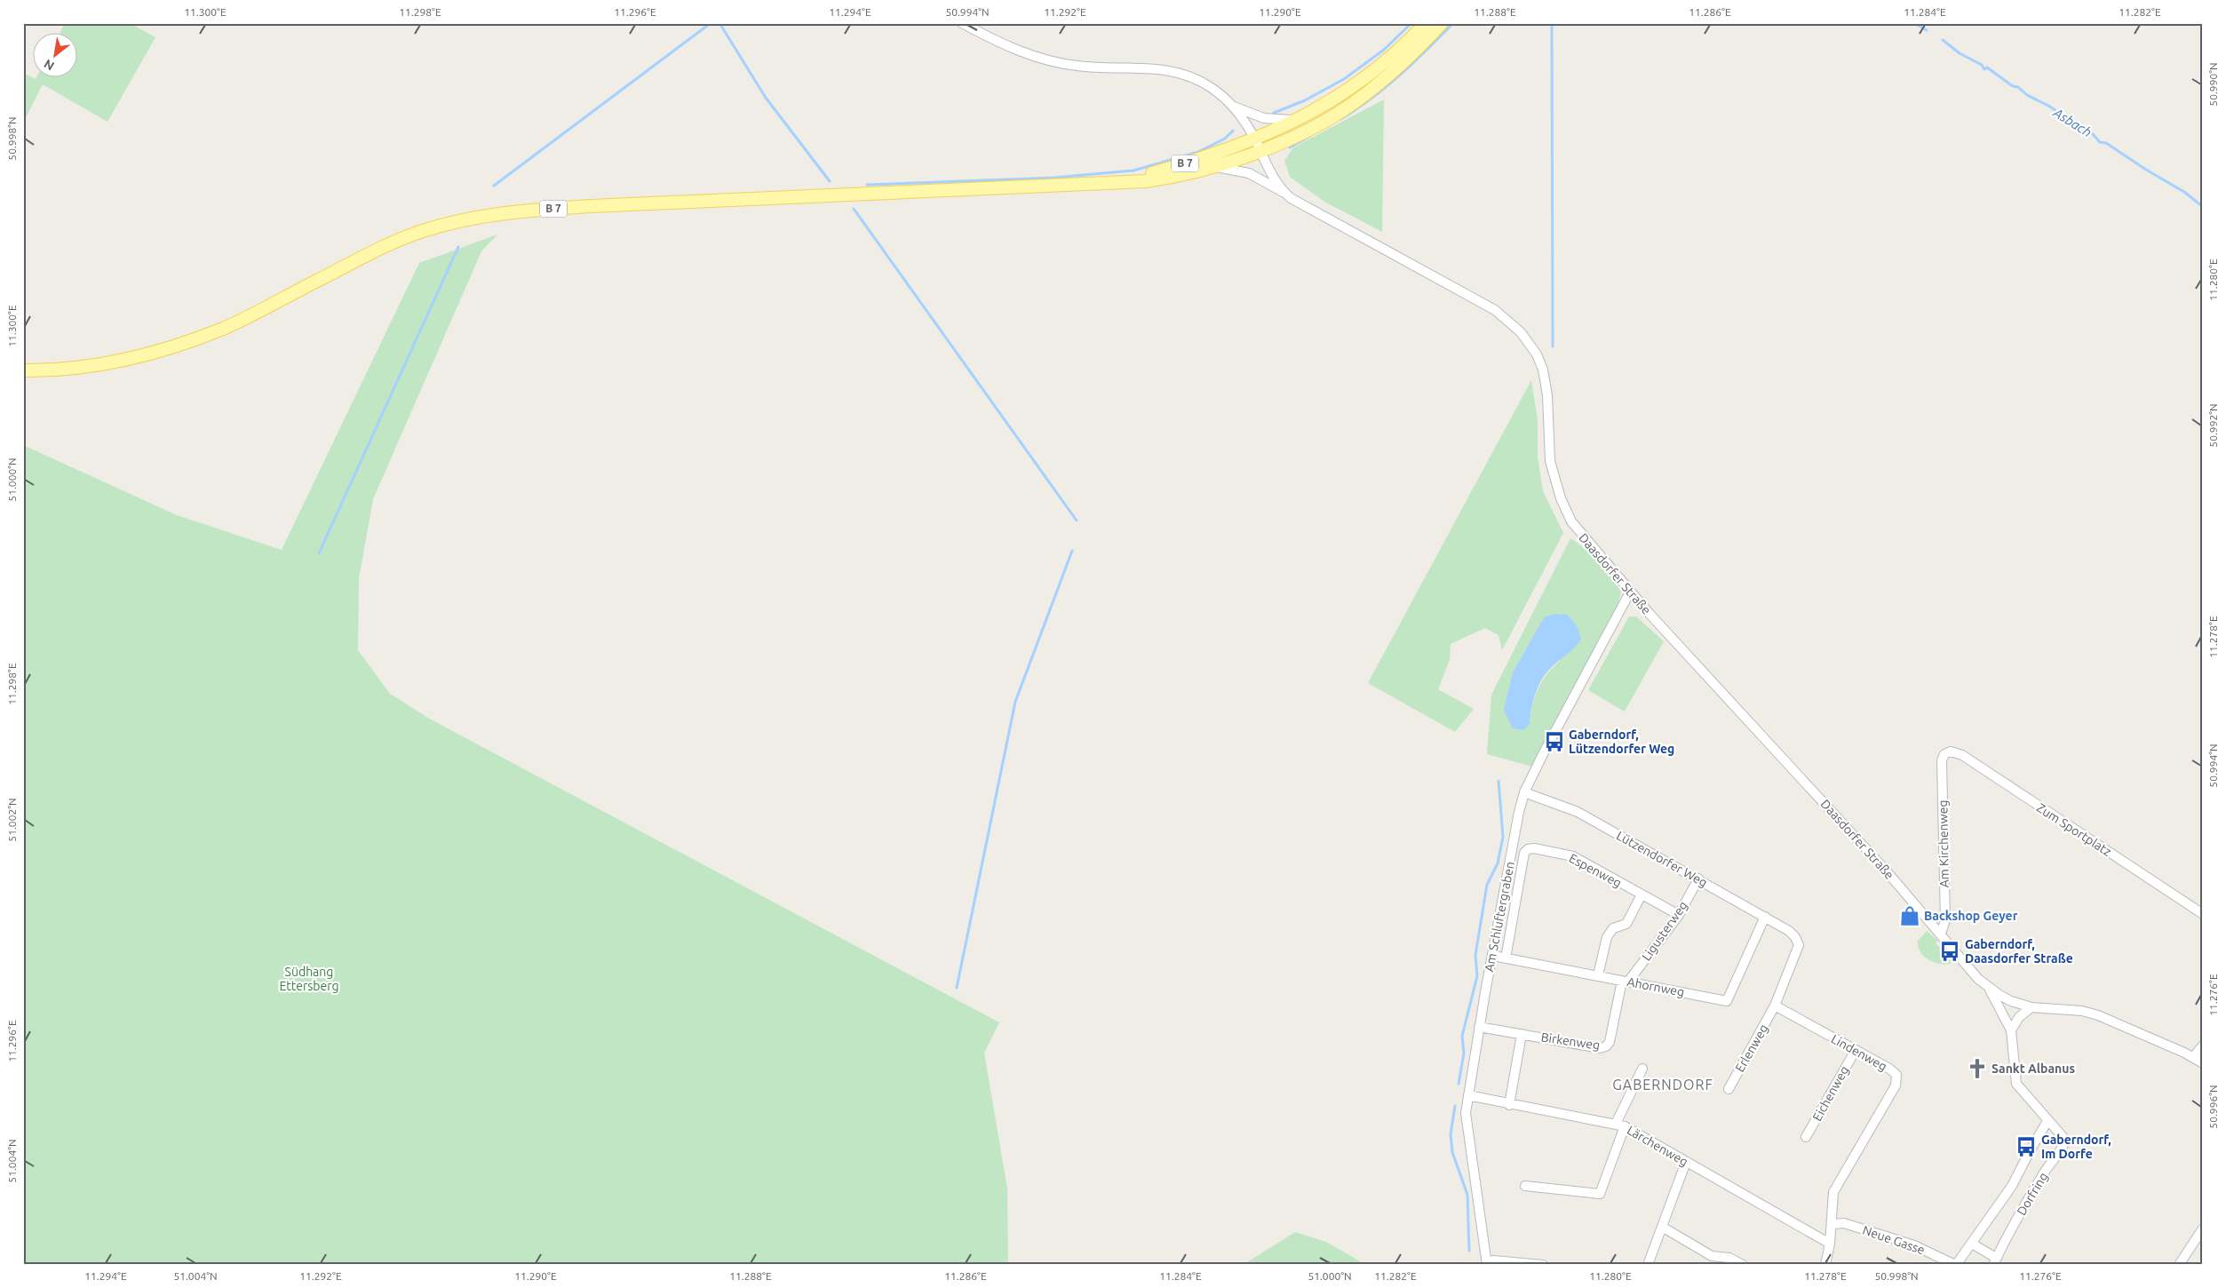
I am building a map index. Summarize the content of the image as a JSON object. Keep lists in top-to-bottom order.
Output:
{
  "streets": {
    "main road": ["B 7"],
    "street": [
      "Daasdorfer Straße",
      "Zum Sportplatz",
      "Am Kirchenweg",
      "Lützendorfer Weg",
      "Espenweg",
      "Am Schluftergraben",
      "Ligusterweg",
      "Ahornweg",
      "Birkenweg",
      "Erlenweg",
      "Lindenweg",
      "Eichenweg",
      "Lärchenweg",
      "Dorfring",
      "Neue Gasse"
    ]
  },
  "crossings": [
    ["B 7", "Daasdorfer Straße"],
    ["Daasdorfer Straße", "Am Kirchenweg"],
    ["Daasdorfer Straße", "Am Schluftergraben"],
    ["Zum Sportplatz", "Am Kirchenweg"],
    ["Lützendorfer Weg", "Am Schluftergraben"],
    ["Lützendorfer Weg", "Ligusterweg"],
    ["Lützendorfer Weg", "Ahornweg"],
    ["Lützendorfer Weg", "Erlenweg"],
    ["Lützendorfer Weg", "Lindenweg"],
    ["Espenweg", "Ligusterweg"],
    ["Espenweg", "Ahornweg"],
    ["Am Schluftergraben", "Ahornweg"],
    ["Am Schluftergraben", "Birkenweg"],
    ["Am Schluftergraben", "Lärchenweg"],
    ["Ligusterweg", "Ahornweg"],
    ["Ligusterweg", "Birkenweg"],
    ["Ahornweg", "Birkenweg"],
    ["Erlenweg", "Lindenweg"],
    ["Lindenweg", "Eichenweg"],
    ["Lindenweg", "Lärchenweg"],
    ["Lindenweg", "Neue Gasse"],
    ["Dorfring", "Neue Gasse"]
  ],
  "districts": ["GABERNDORF"],
  "water": ["Asbach"],
  "parks": ["Südhang Ettersberg"],
  "places": {
    "bus stop": ["Gaberndorf, Lützendorfer Weg", "Gaberndorf, Daasdorfer Straße", "Gaberndorf, Im Dorfe"],
    "shop": ["Backshop Geyer"],
    "church": ["Sankt Albanus"]
  },
  "north": "bottom left",
  "coordinates": [
    "11.300°E",
    "11.298°E",
    "11.296°E",
    "11.294°E",
    "50.994°N",
    "11.292°E",
    "11.290°E",
    "11.288°E",
    "11.286°E",
    "11.284°E",
    "11.282°E",
    "50.990°N",
    "50.998°N",
    "11.280°E",
    "50.992°N",
    "51.000°N",
    "11.278°E",
    "51.002°N",
    "11.276°E",
    "50.996°N",
    "51.004°N"
  ]
}
